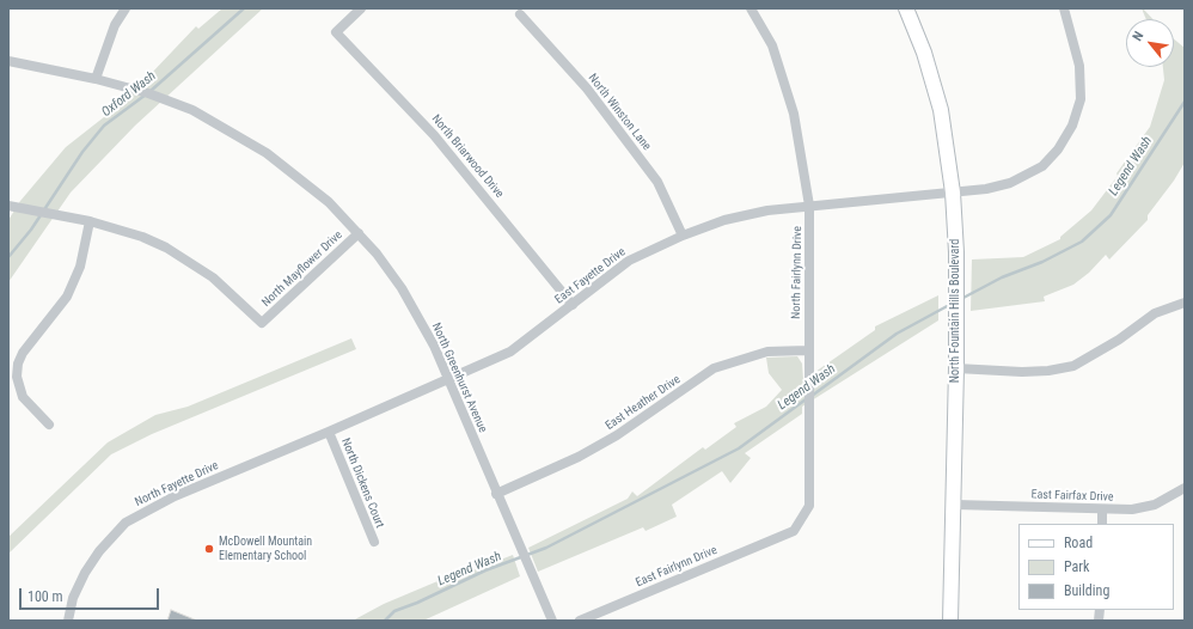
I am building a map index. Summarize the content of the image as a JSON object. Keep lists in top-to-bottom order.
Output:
{
  "streets": {
    "main road": ["North Fountain Hills Boulevard"],
    "street": [
      "North Winston Lane",
      "North Briarwood Drive",
      "North Mayflower Drive",
      "North Fairlynn Drive",
      "East Fayette Drive",
      "North Greenhurst Avenue",
      "East Heather Drive",
      "North Dickens Court",
      "North Fayette Drive",
      "East Fairfax Drive",
      "East Fairlynn Drive"
    ]
  },
  "crossings": [
    ["North Winston Lane", "East Fayette Drive"],
    ["North Briarwood Drive", "East Fayette Drive"],
    ["North Mayflower Drive", "North Greenhurst Avenue"],
    ["North Fairlynn Drive", "East Fayette Drive"],
    ["North Fairlynn Drive", "East Heather Drive"],
    ["North Fairlynn Drive", "East Fairlynn Drive"],
    ["East Fayette Drive", "North Fountain Hills Boulevard"],
    ["East Fayette Drive", "North Greenhurst Avenue"],
    ["East Fayette Drive", "North Dickens Court"],
    ["East Fayette Drive", "North Fayette Drive"],
    ["North Fountain Hills Boulevard", "East Fairfax Drive"],
    ["North Greenhurst Avenue", "East Heather Drive"]
  ],
  "water": ["Oxford Wash", "Legend Wash"],
  "places": ["McDowell Mountain Elementary School"],
  "legend": ["Road", "Park", "Building"],
  "scale_bar": "100 m",
  "north": "top left"
}
